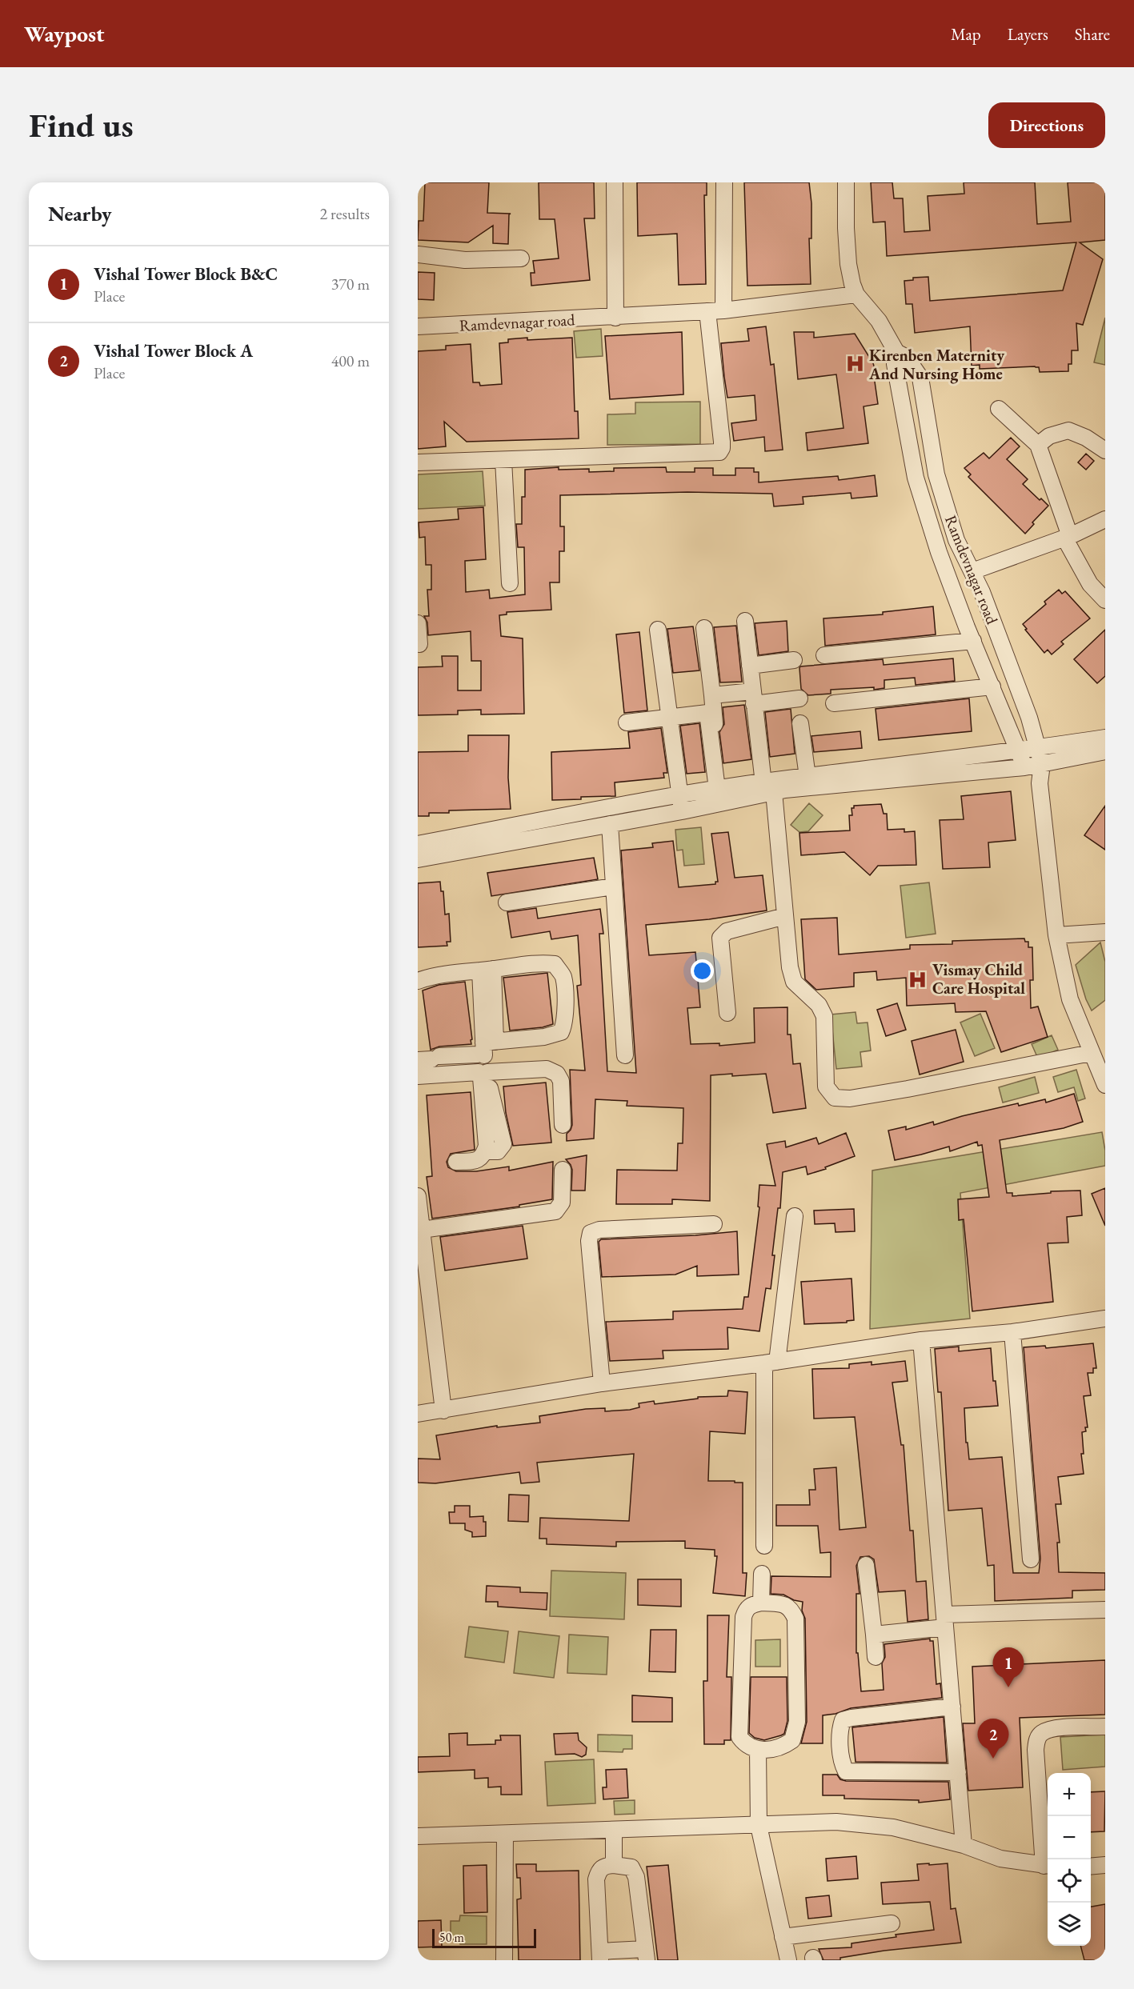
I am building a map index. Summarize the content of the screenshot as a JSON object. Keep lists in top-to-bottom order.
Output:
{
  "streets": {
    "street": ["Ramdevnagar road"]
  },
  "places": {
    "hospital": ["Kirenben Maternity And Nursing Home", "Vismay Child Care Hospital"]
  },
  "scale_bar": "50 m",
  "page": {
    "header": "Waypost",
    "nav": ["Map", "Layers", "Share"],
    "buttons": "Directions",
    "title": "Find us",
    "heading": ["Nearby", "2 results"],
    "list": [
      {
        "mark": "1",
        "name": "Vishal Tower Block B&C",
        "note": "Place",
        "value": "370 m"
      },
      {
        "mark": "2",
        "name": "Vishal Tower Block A",
        "note": "Place",
        "value": "400 m"
      }
    ],
    "pins": ["1", "2"],
    "map_buttons": ["+", "−"],
    "scale": "50 m"
  }
}
